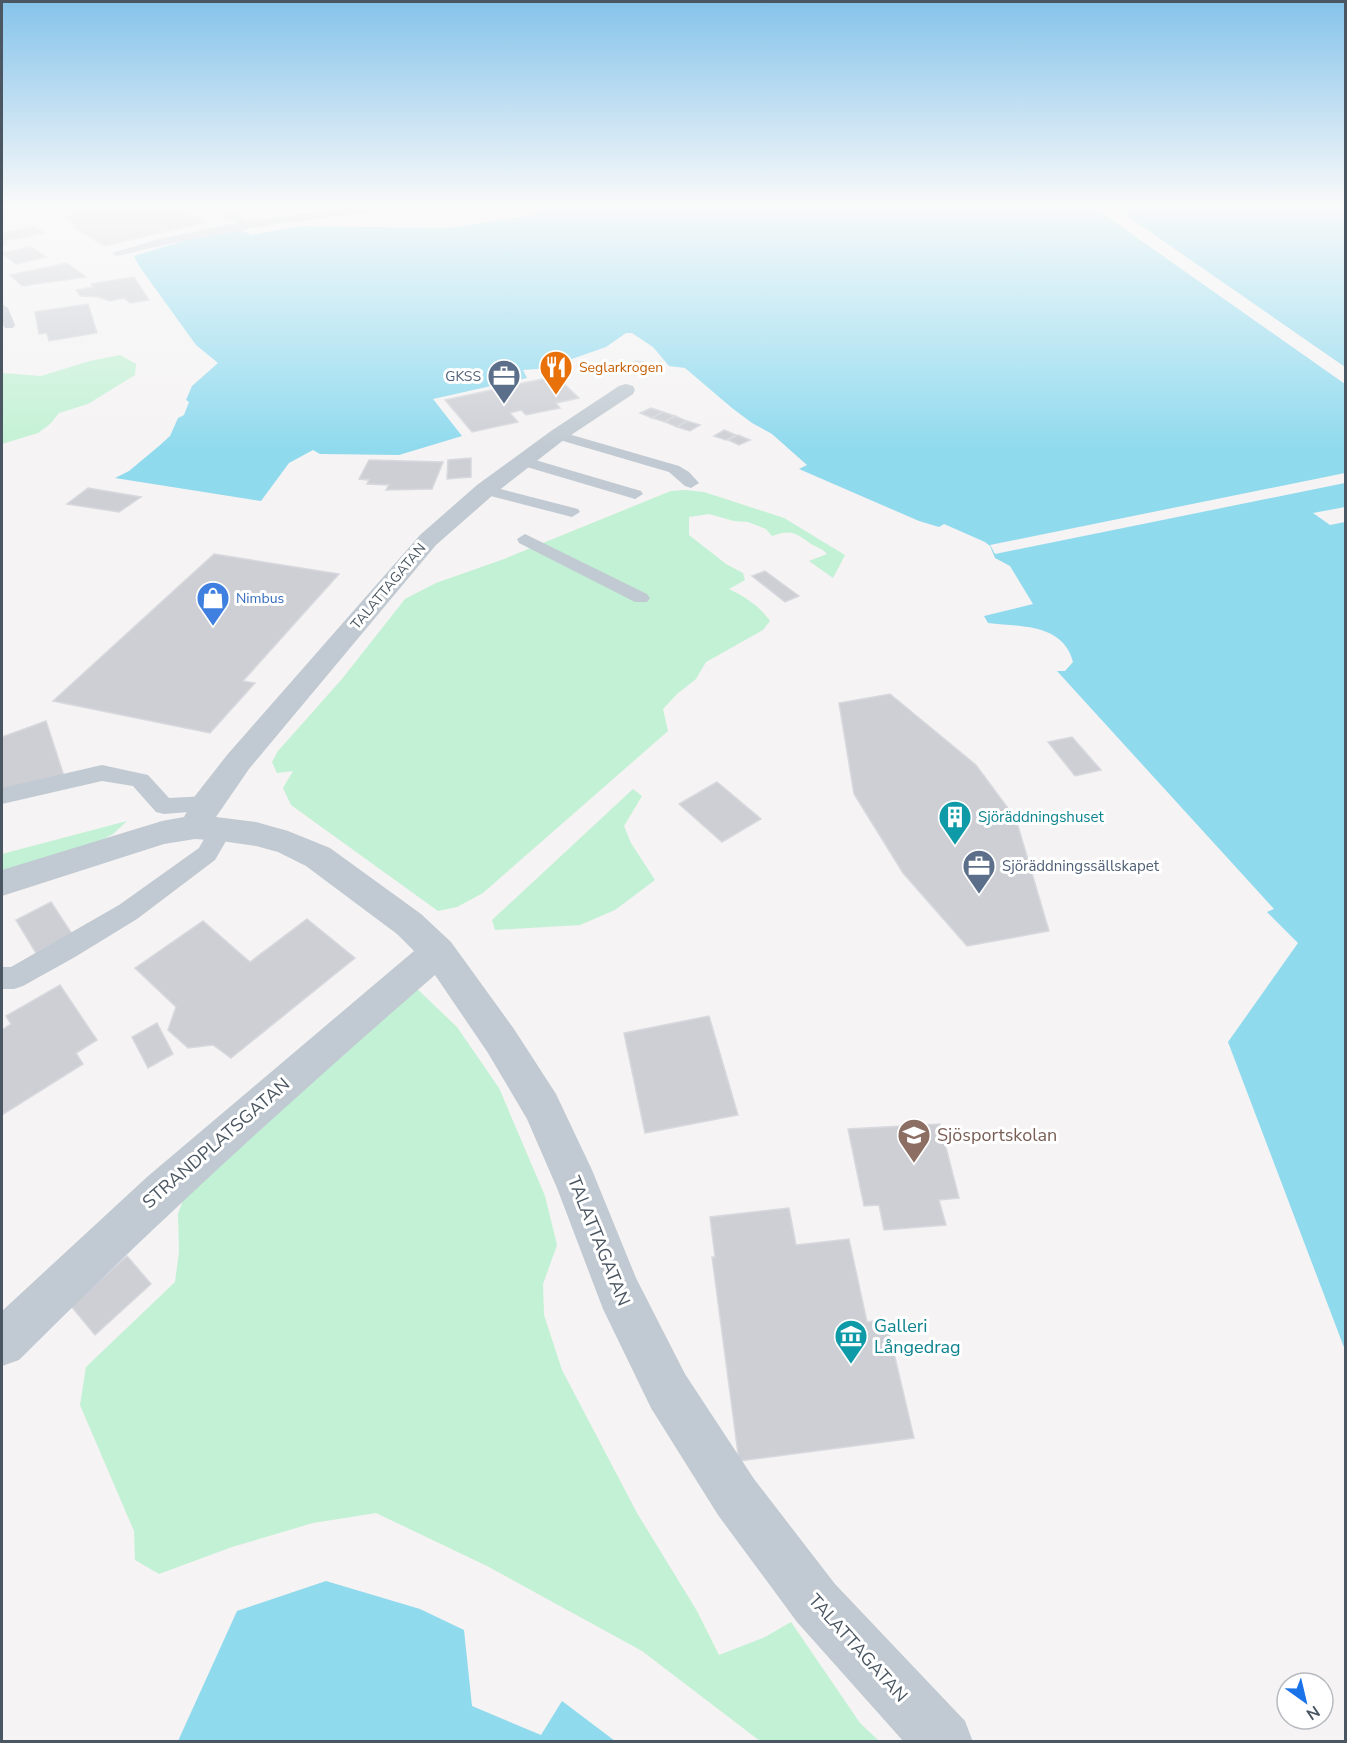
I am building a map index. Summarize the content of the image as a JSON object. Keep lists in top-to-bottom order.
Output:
{
  "streets": {
    "street": ["TALATTAGATAN", "STRANDPLATSGATAN"]
  },
  "crossings": [
    ["TALATTAGATAN", "STRANDPLATSGATAN"]
  ],
  "places": {
    "restaurant": ["Seglarkrogen"],
    "office": ["GKSS", "Sjöräddningssällskapet"],
    "shop": ["Nimbus"],
    "building": ["Sjöräddningshuset"],
    "school or university": ["Sjösportskolan"],
    "museum": ["Galleri Långedrag"]
  },
  "north": "bottom right"
}
